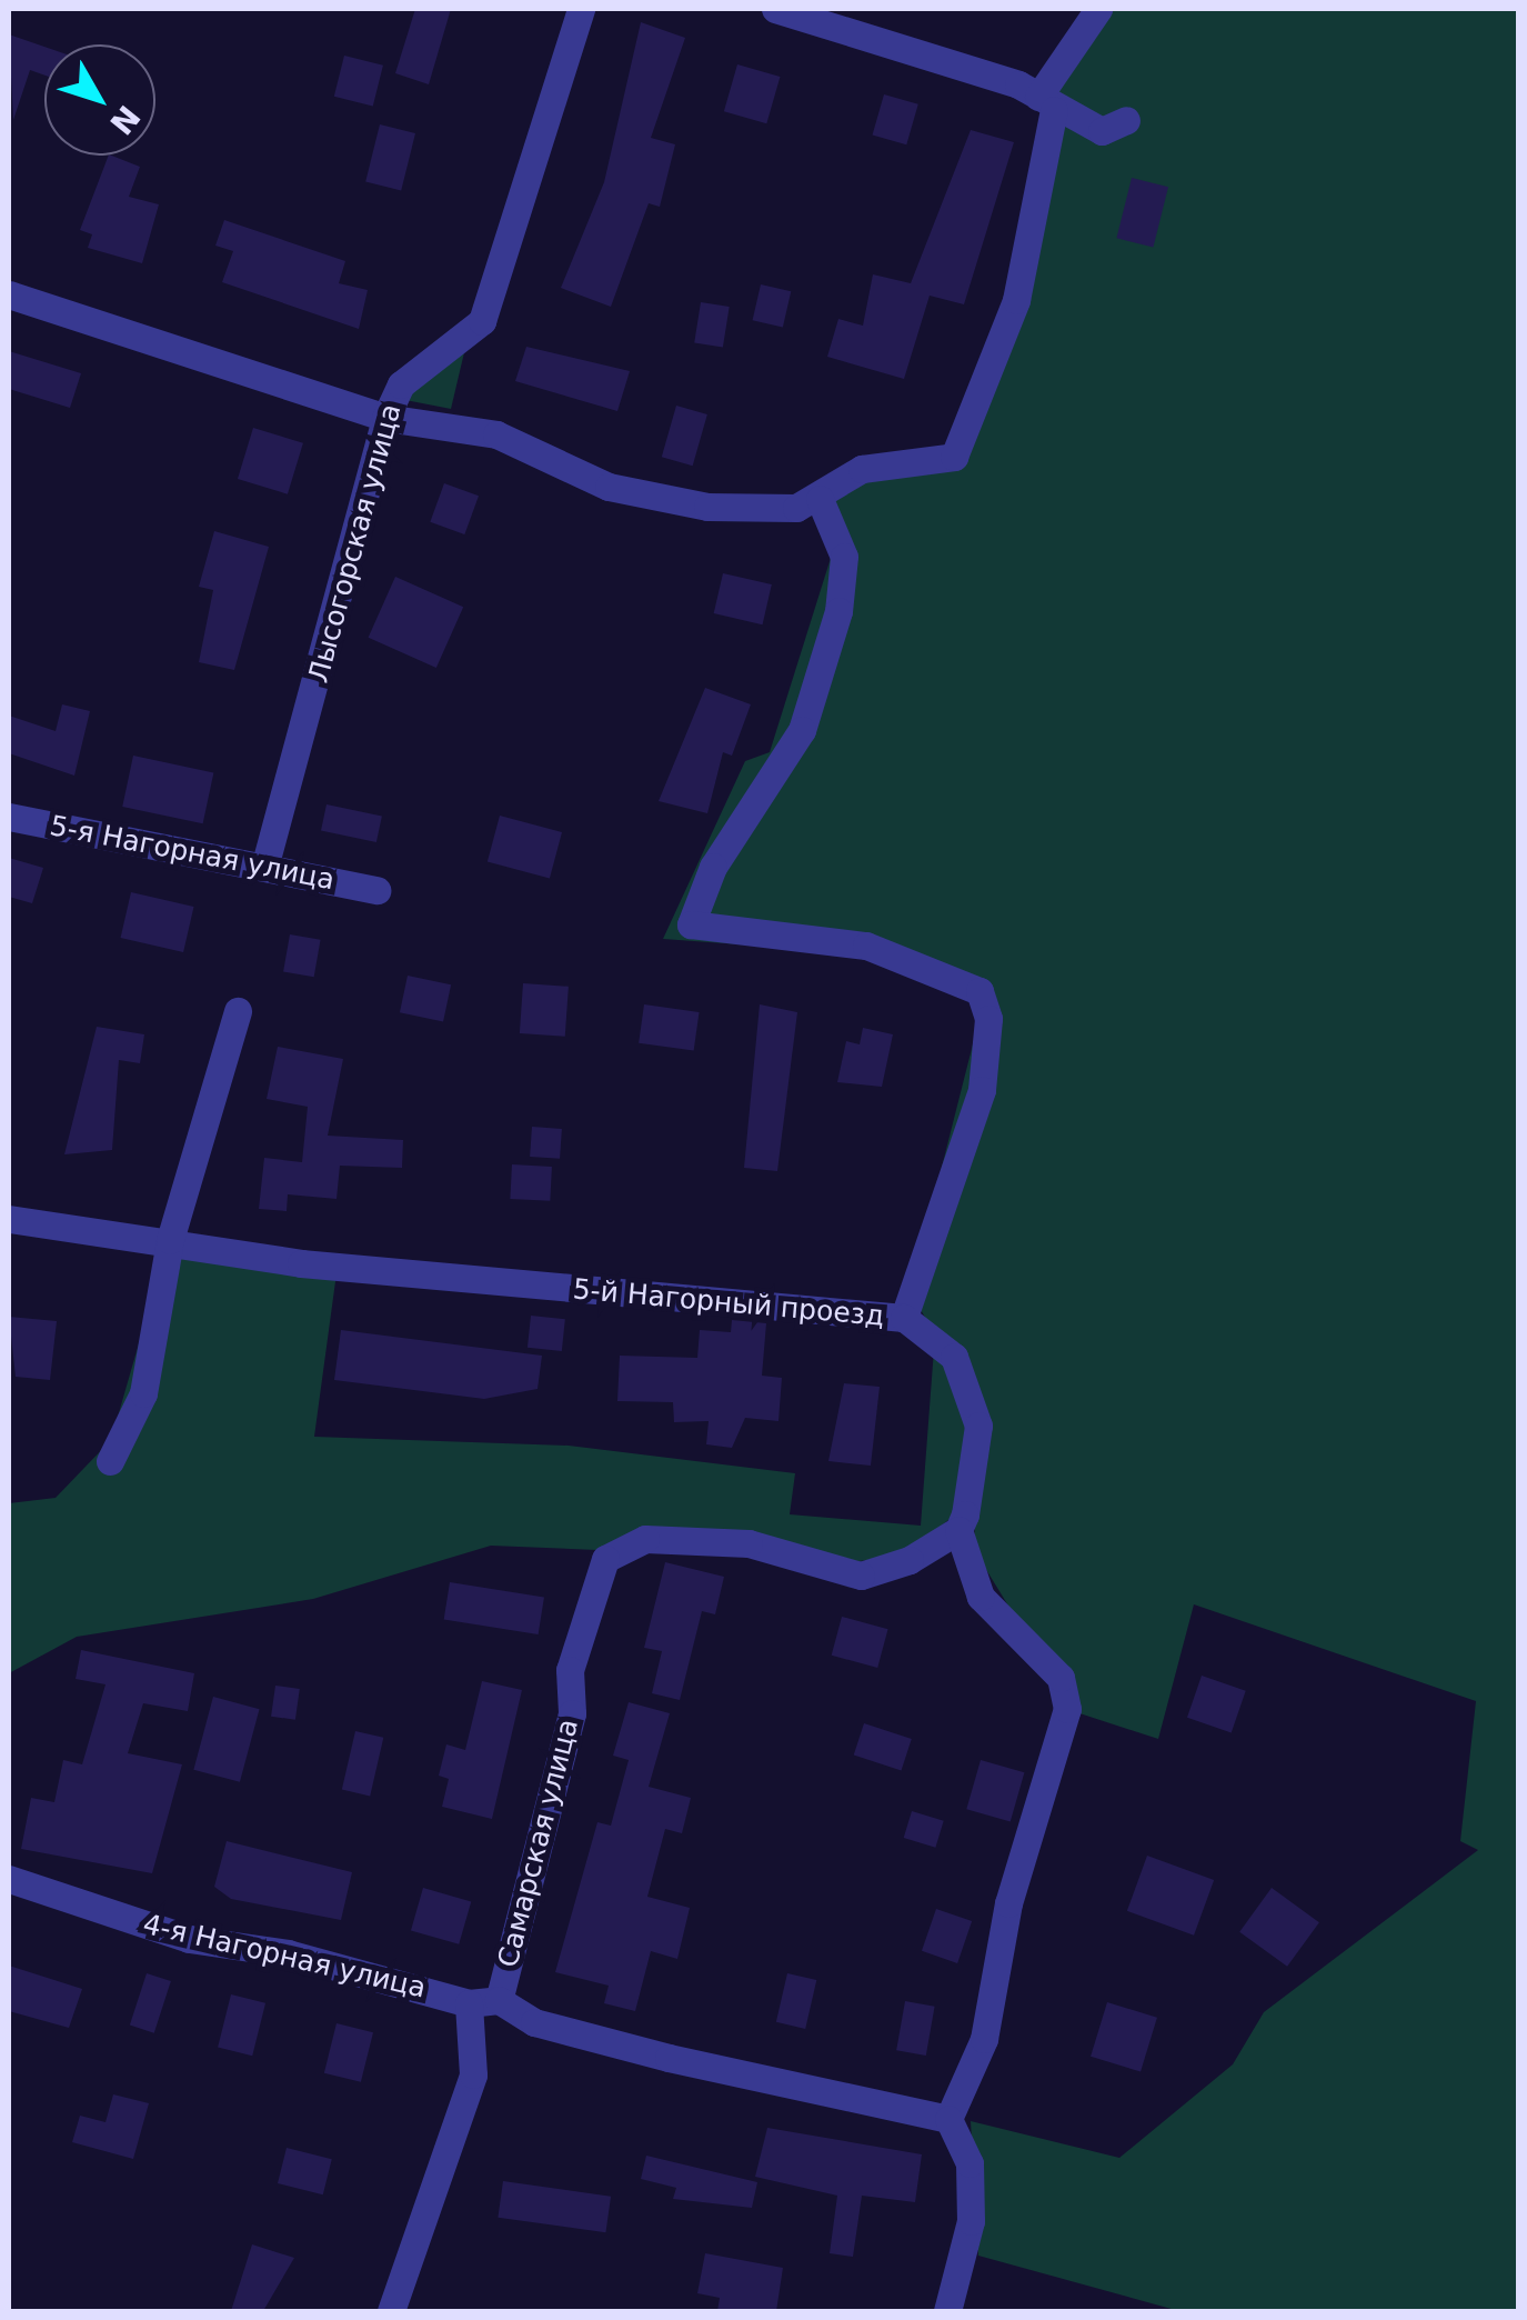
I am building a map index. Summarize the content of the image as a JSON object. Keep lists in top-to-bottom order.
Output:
{
  "streets": {
    "street": [
      "Лысогорская улица",
      "5-я Нагорная улица",
      "5-й Нагорный проезд",
      "Самарская улица",
      "4-я Нагорная улица"
    ]
  },
  "crossings": [
    ["Лысогорская улица", "5-я Нагорная улица"],
    ["5-й Нагорный проезд", "Самарская улица"],
    ["Самарская улица", "4-я Нагорная улица"]
  ],
  "north": "bottom right"
}
